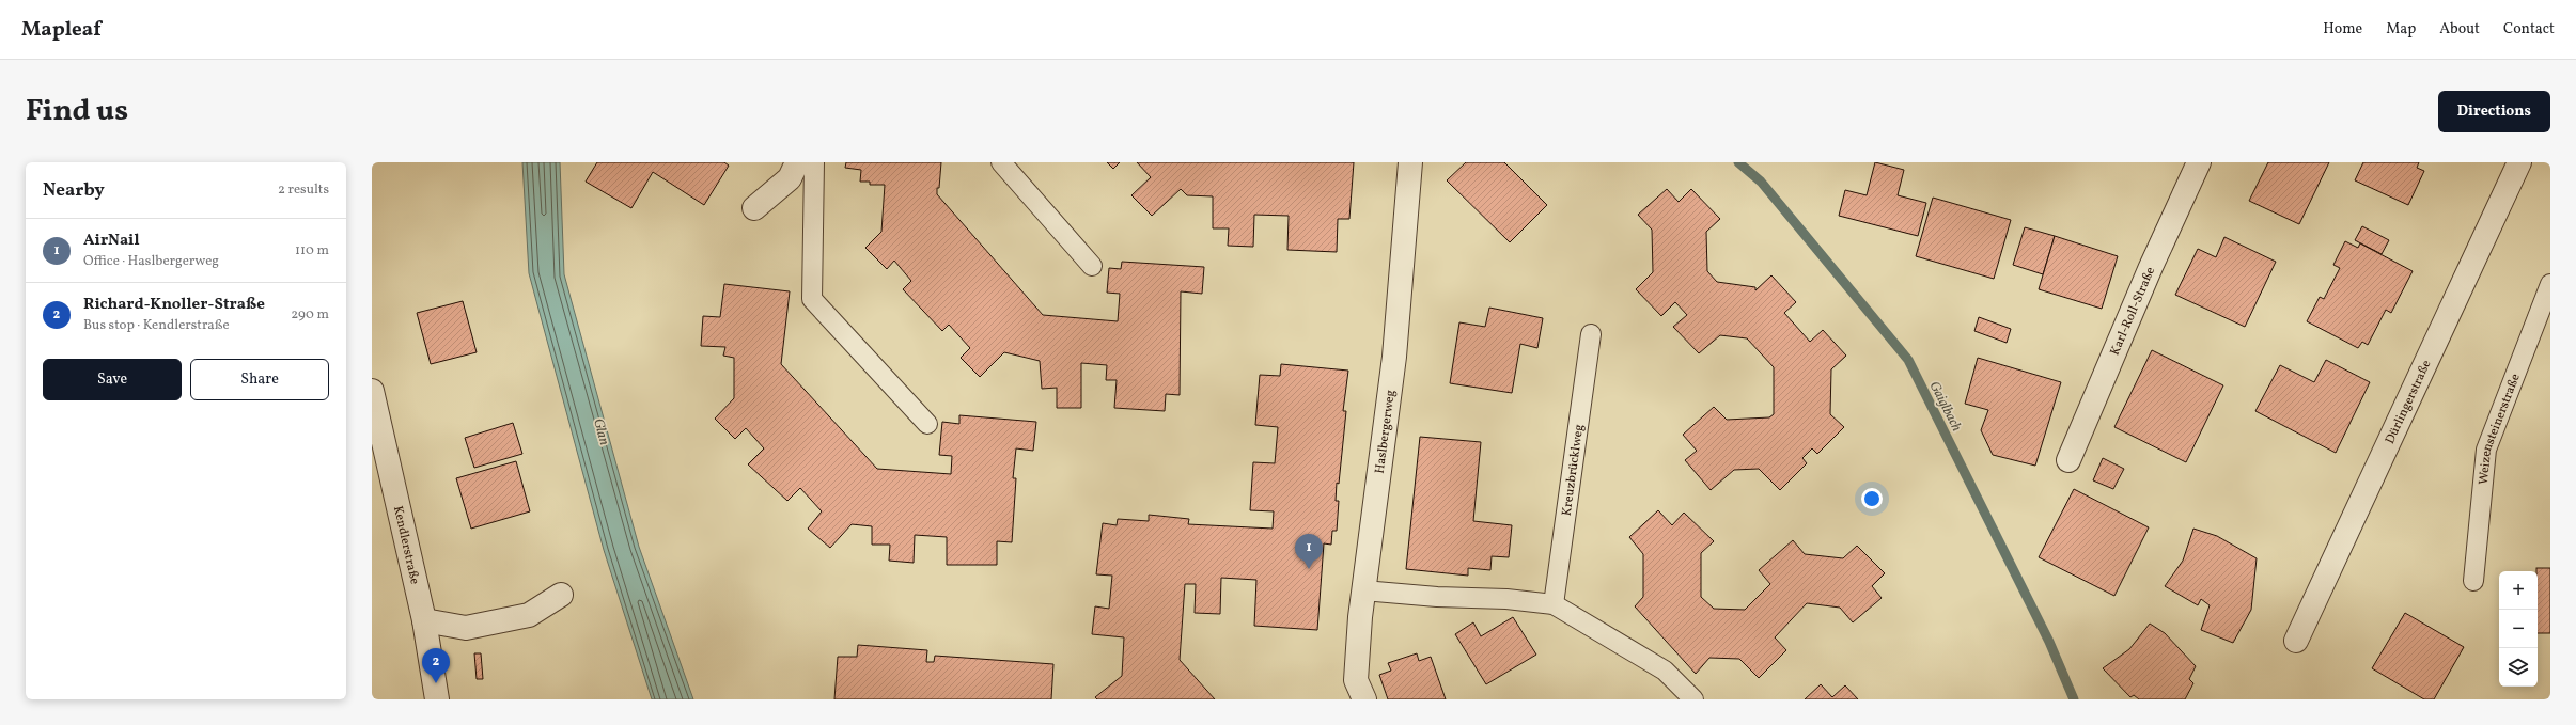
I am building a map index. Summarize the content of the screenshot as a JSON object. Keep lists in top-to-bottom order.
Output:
{
  "streets": {
    "street": [
      "Karl-Roll-Straße",
      "Dürlingerstraße",
      "Haslbergerweg",
      "Kendlerstraße"
    ],
    "lane": ["Weizensteinerstraße", "Kreuzbrücklweg"]
  },
  "water": ["Gaiglbach", "Glan"],
  "page": {
    "header": "Mapleaf",
    "nav": [
      "Home",
      "Map",
      "About",
      "Contact"
    ],
    "title": "Find us",
    "buttons": [
      "Directions",
      ["Save", "Share"]
    ],
    "heading": ["Nearby", "2 results"],
    "list": [
      {
        "mark": "1",
        "name": "AirNail",
        "note": "Office · Haslbergerweg",
        "value": "110 m"
      },
      {
        "mark": "2",
        "name": "Richard-Knoller-Straße",
        "note": "Bus stop · Kendlerstraße",
        "value": "290 m"
      }
    ],
    "pins": ["1", "2"],
    "map_buttons": ["+", "−"]
  }
}
